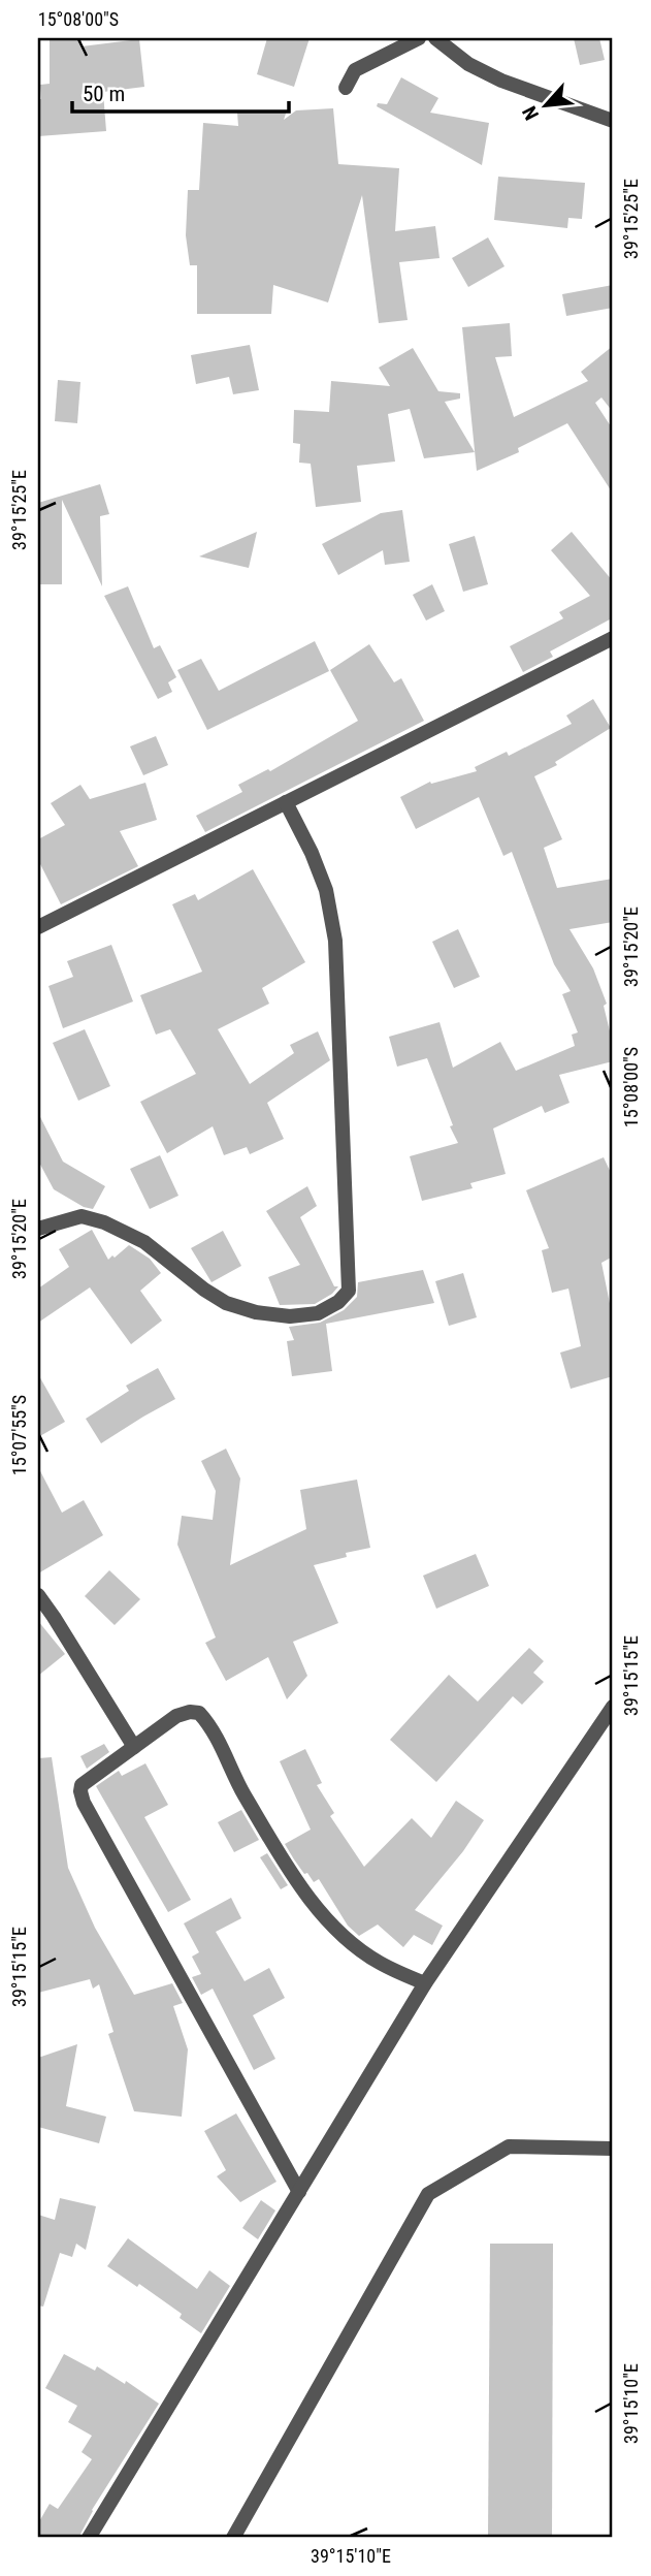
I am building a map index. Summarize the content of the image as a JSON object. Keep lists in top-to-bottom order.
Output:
{
  "scale_bar": "50 m",
  "north": "bottom left",
  "coordinates": [
    "15°08'00\"S",
    "39°15'25\"E",
    "39°15'20\"E",
    "15°07'55\"S",
    "39°15'15\"E",
    "39°15'10\"E"
  ]
}
